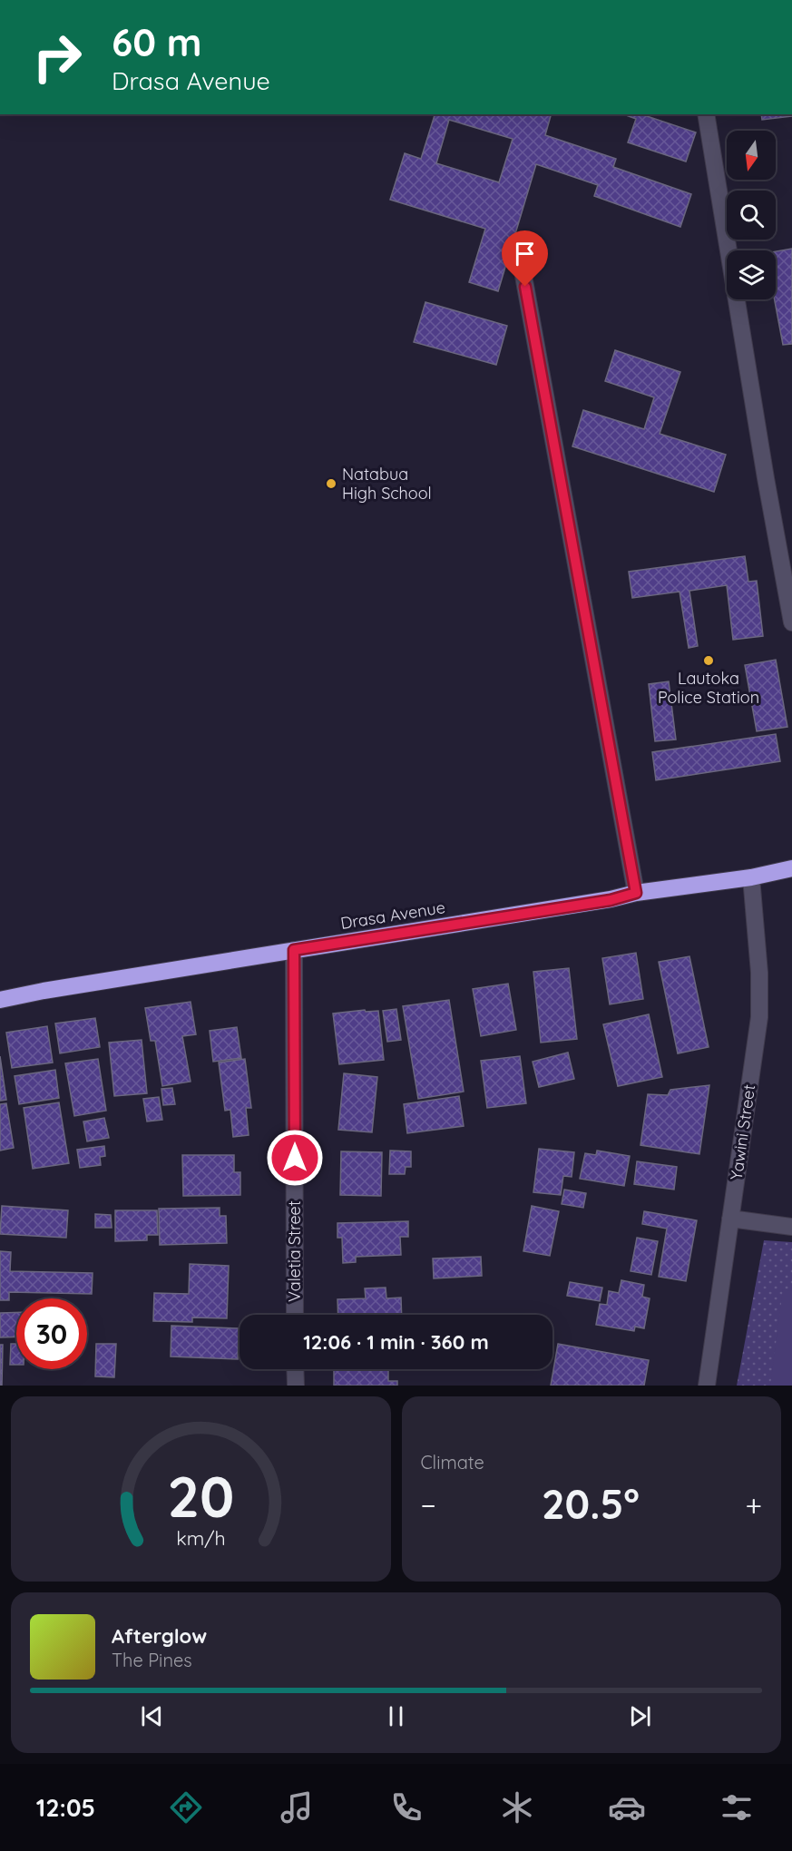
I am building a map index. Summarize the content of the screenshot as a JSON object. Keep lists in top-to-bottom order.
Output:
{
  "streets": {
    "highway": ["Drasa Avenue"],
    "street": ["Yawini Street", "Valetia Street"]
  },
  "crossings": [
    ["Drasa Avenue", "Yawini Street"],
    ["Drasa Avenue", "Valetia Street"]
  ],
  "places": ["Natabua High School", "Lautoka Police Station"],
  "north": "bottom",
  "page": {
    "turn": ["60 m", "Drasa Avenue"],
    "limit": "30",
    "trip": "12:06 · 1 min · 360 m",
    "tile": "Climate",
    "heat": ["−", "20.5°", "+"],
    "song": ["Afterglow", "The Pines"],
    "tabs": "12:05",
    "gauge": ["20", "km/h"]
  }
}
